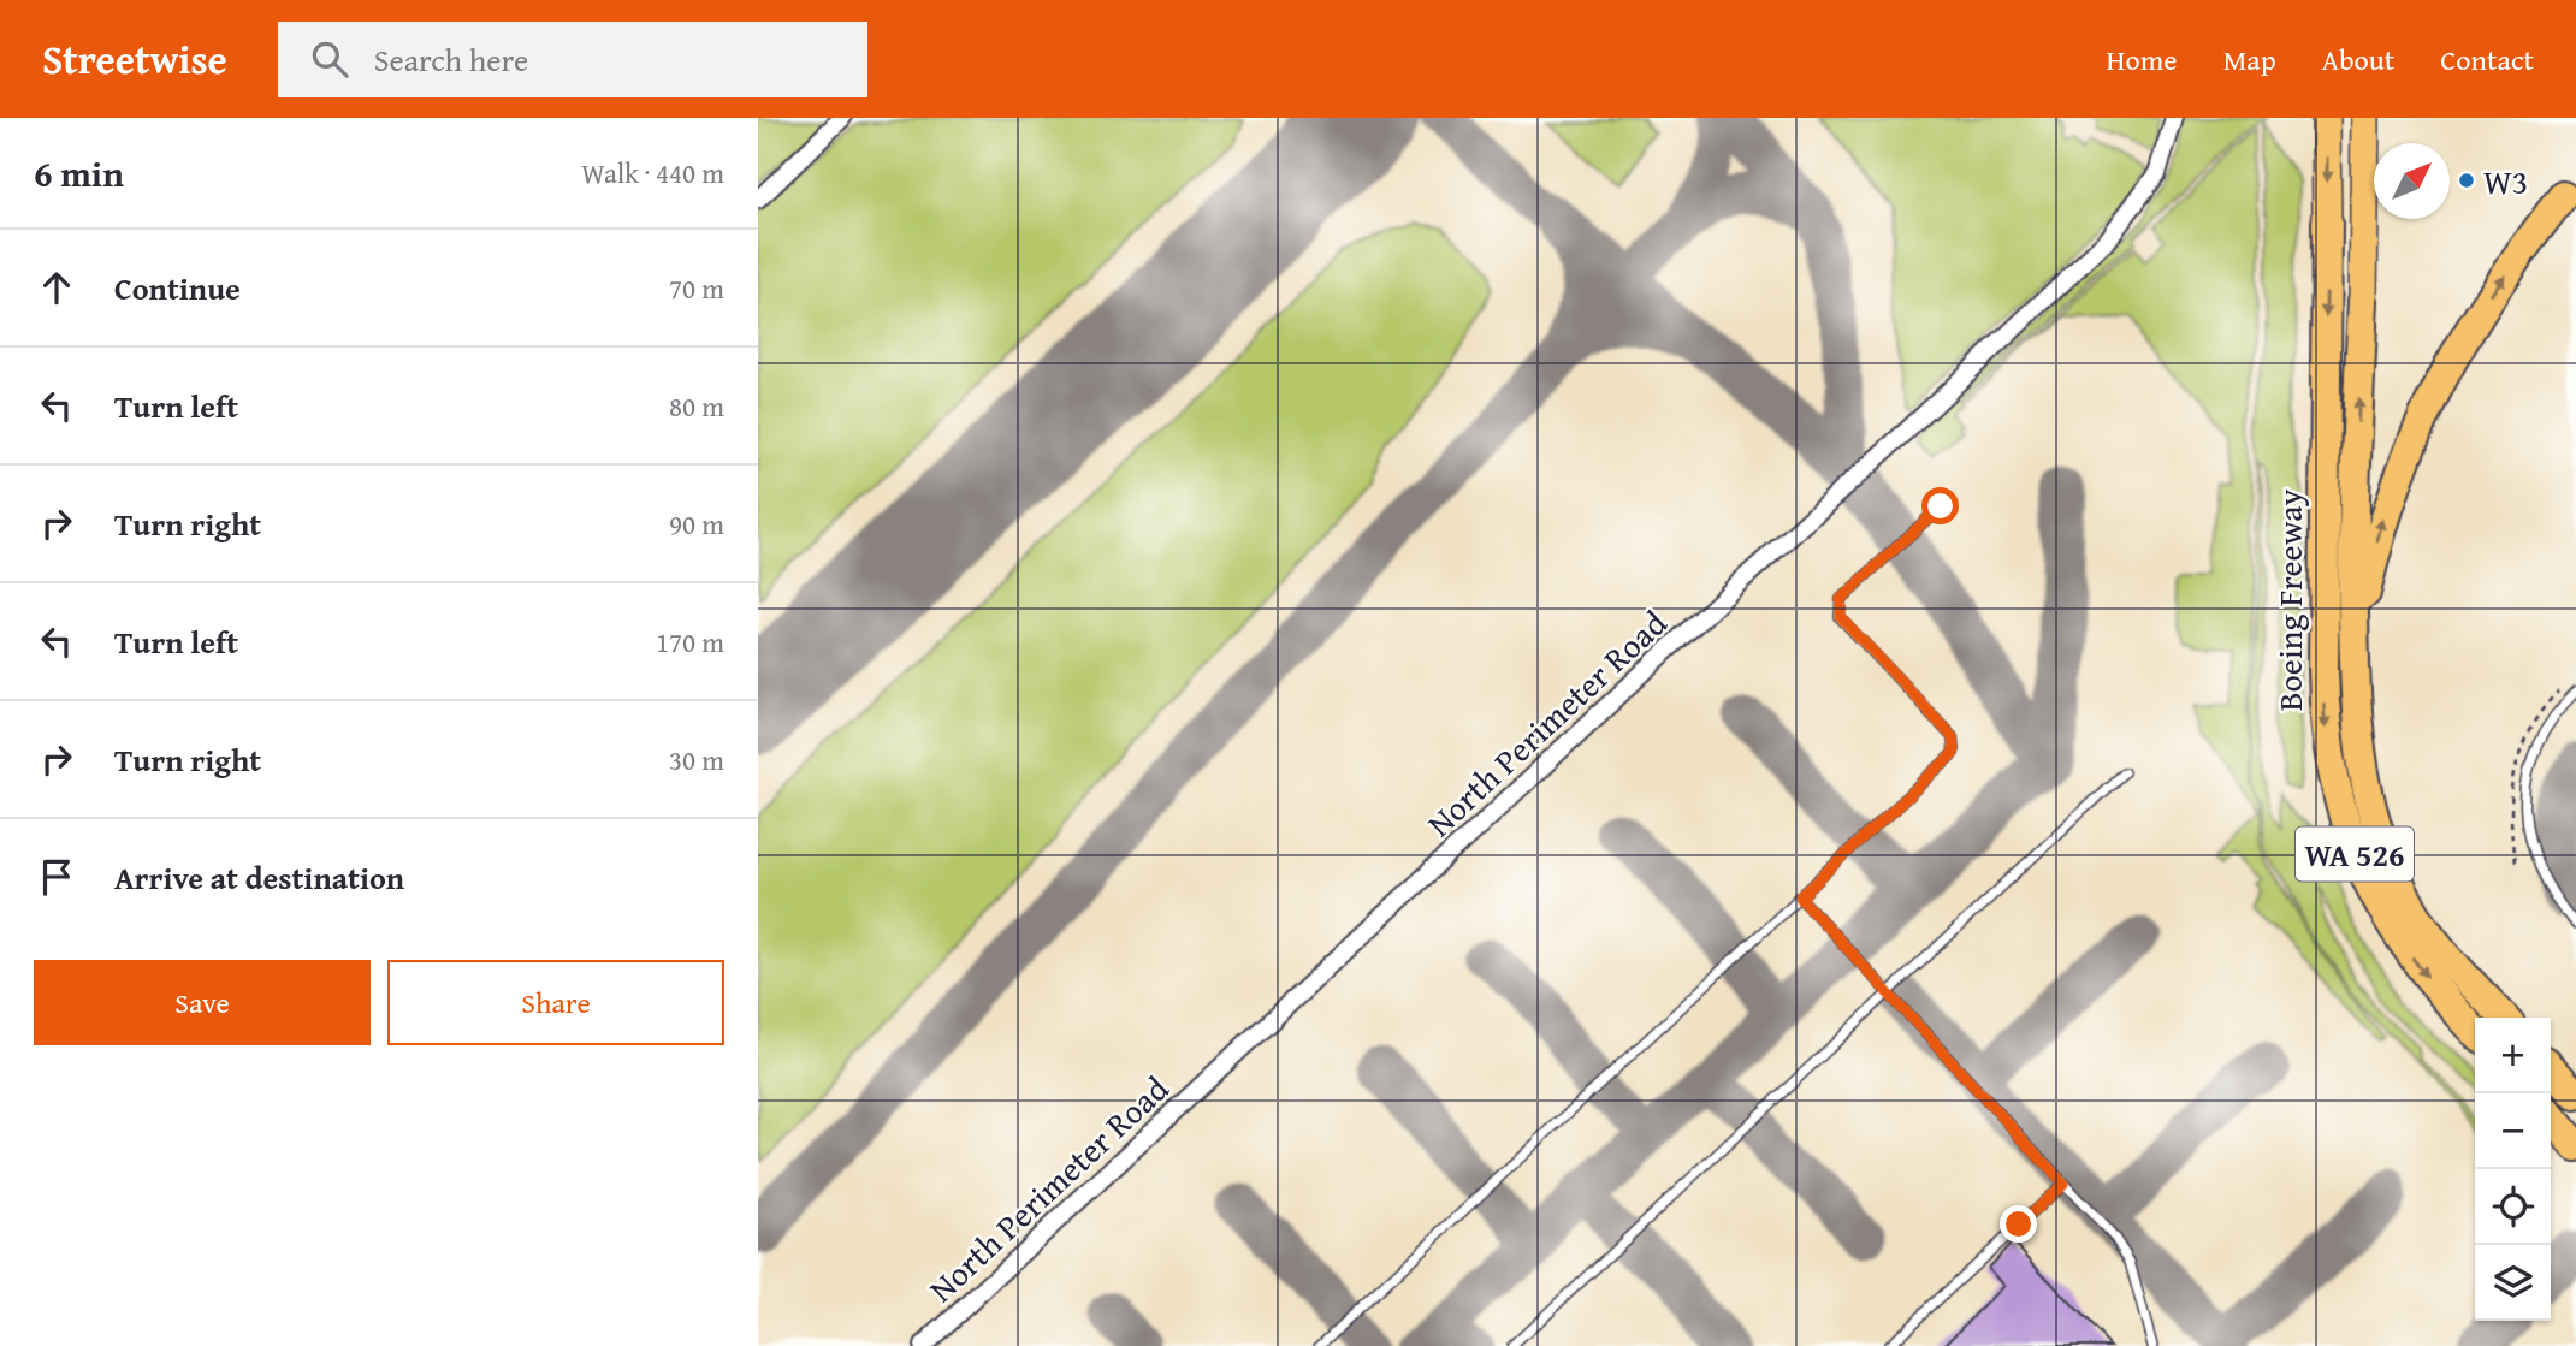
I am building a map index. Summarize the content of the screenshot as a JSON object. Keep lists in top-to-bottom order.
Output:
{
  "streets": {
    "highway": ["Boeing Freeway", "WA 526"],
    "street": ["North Perimeter Road"]
  },
  "places": ["W3"],
  "north": "top right",
  "page": {
    "header": "Streetwise",
    "search": "Search here",
    "nav": [
      "Home",
      "Map",
      "About",
      "Contact"
    ],
    "heading": ["6 min", "Walk · 440 m"],
    "list": [
      ["Continue", "70 m"],
      ["Turn left", "80 m"],
      ["Turn right", "90 m"],
      ["Turn left", "170 m"],
      ["Turn right", "30 m"],
      "Arrive at destination"
    ],
    "buttons": ["Save", "Share"],
    "map_buttons": ["+", "−"]
  }
}
